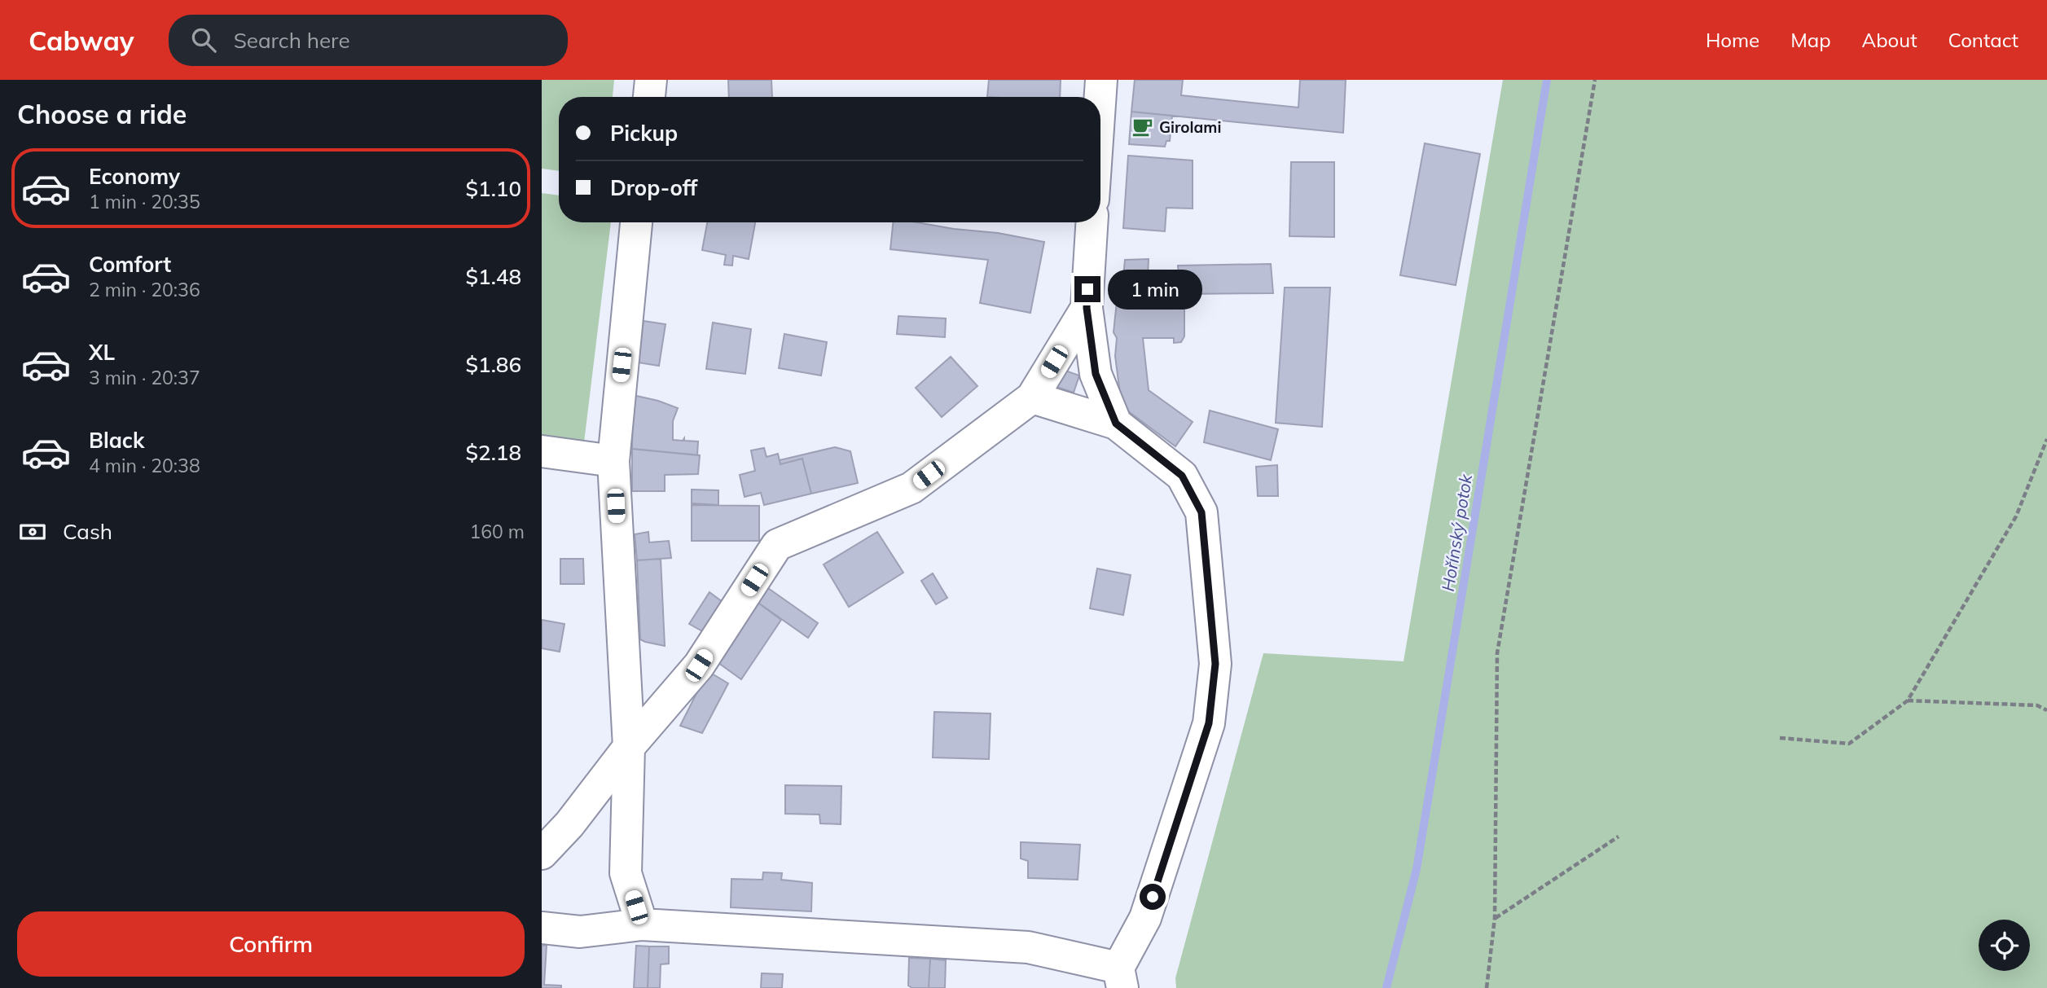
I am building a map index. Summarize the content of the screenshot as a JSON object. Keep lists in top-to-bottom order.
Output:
{
  "water": ["Hořínský potok"],
  "places": {
    "cafe": ["Girolami"]
  },
  "page": {
    "header": "Cabway",
    "search": "Search here",
    "nav": [
      "Home",
      "Map",
      "About",
      "Contact"
    ],
    "heading": "Choose a ride",
    "banner": ["Pickup", "Drop-off"],
    "list": [
      {
        "name": "Economy",
        "note": "1 min · 20:35",
        "value": "$1.10"
      },
      {
        "name": "Comfort",
        "note": "2 min · 20:36",
        "value": "$1.48"
      },
      {
        "name": "XL",
        "note": "3 min · 20:37",
        "value": "$1.86"
      },
      {
        "name": "Black",
        "note": "4 min · 20:38",
        "value": "$2.18"
      }
    ],
    "bubble": "1 min",
    "pay": ["Cash", "160 m"],
    "buttons": "Confirm"
  }
}
